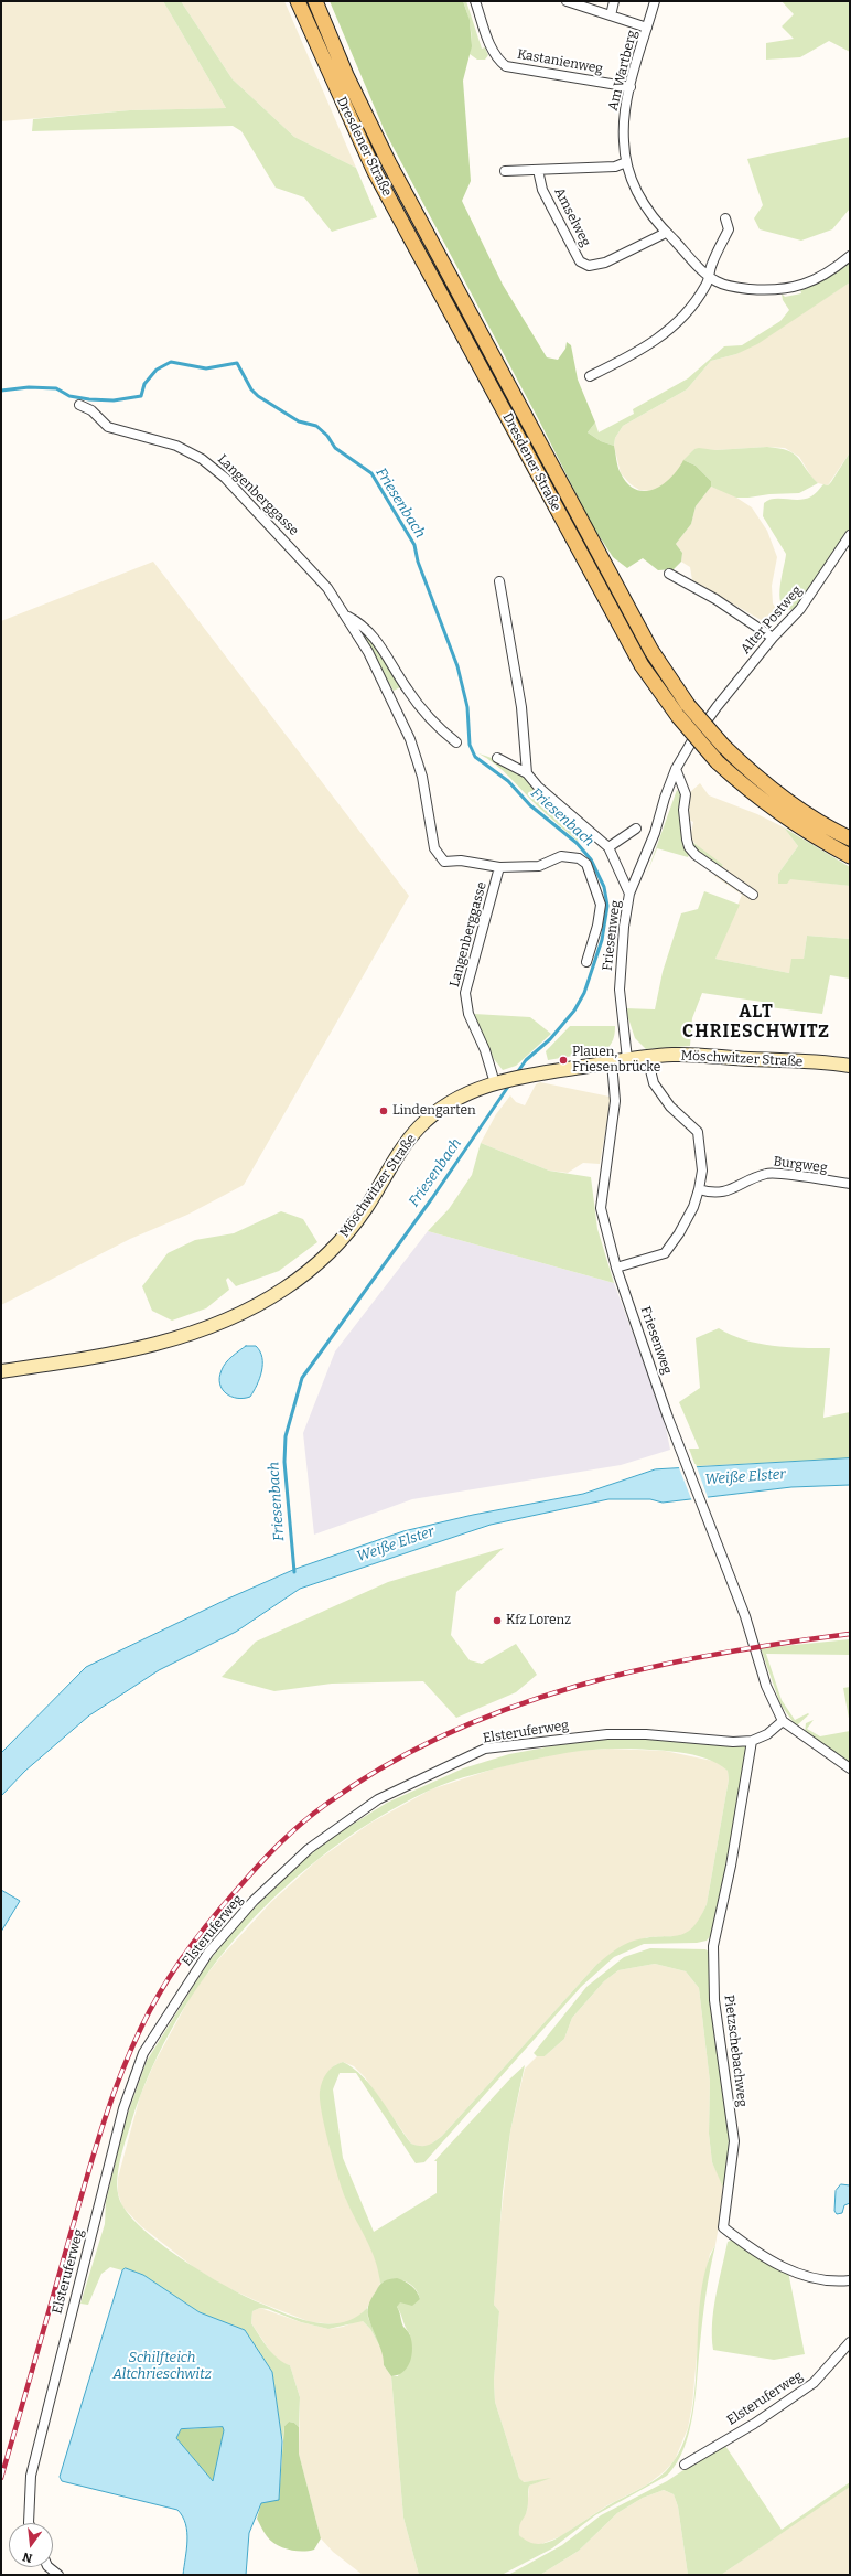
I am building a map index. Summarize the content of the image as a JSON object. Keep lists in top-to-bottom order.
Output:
{
  "streets": {
    "main road": ["Dresdener Straße", "Möschwitzer Straße"],
    "street": [
      "Kastanienweg",
      "Am Wartberg",
      "Amselweg",
      "Langenberggasse",
      "Alter Postweg",
      "Friesenweg",
      "Burgweg",
      "Elsteruferweg",
      "Pietzschebachweg"
    ]
  },
  "crossings": [
    ["Kastanienweg", "Am Wartberg"],
    ["Am Wartberg", "Amselweg"],
    ["Langenberggasse", "Möschwitzer Straße"],
    ["Alter Postweg", "Friesenweg"],
    ["Friesenweg", "Möschwitzer Straße"],
    ["Friesenweg", "Elsteruferweg"],
    ["Elsteruferweg", "Pietzschebachweg"]
  ],
  "districts": ["ALT CHRIESCHWITZ"],
  "water": ["Friesenbach", "Weiße Elster", "Schilfteich Altchrieschwitz"],
  "places": ["Plauen, Friesenbrücke", "Lindengarten", "Kfz Lorenz"],
  "north": "bottom"
}
